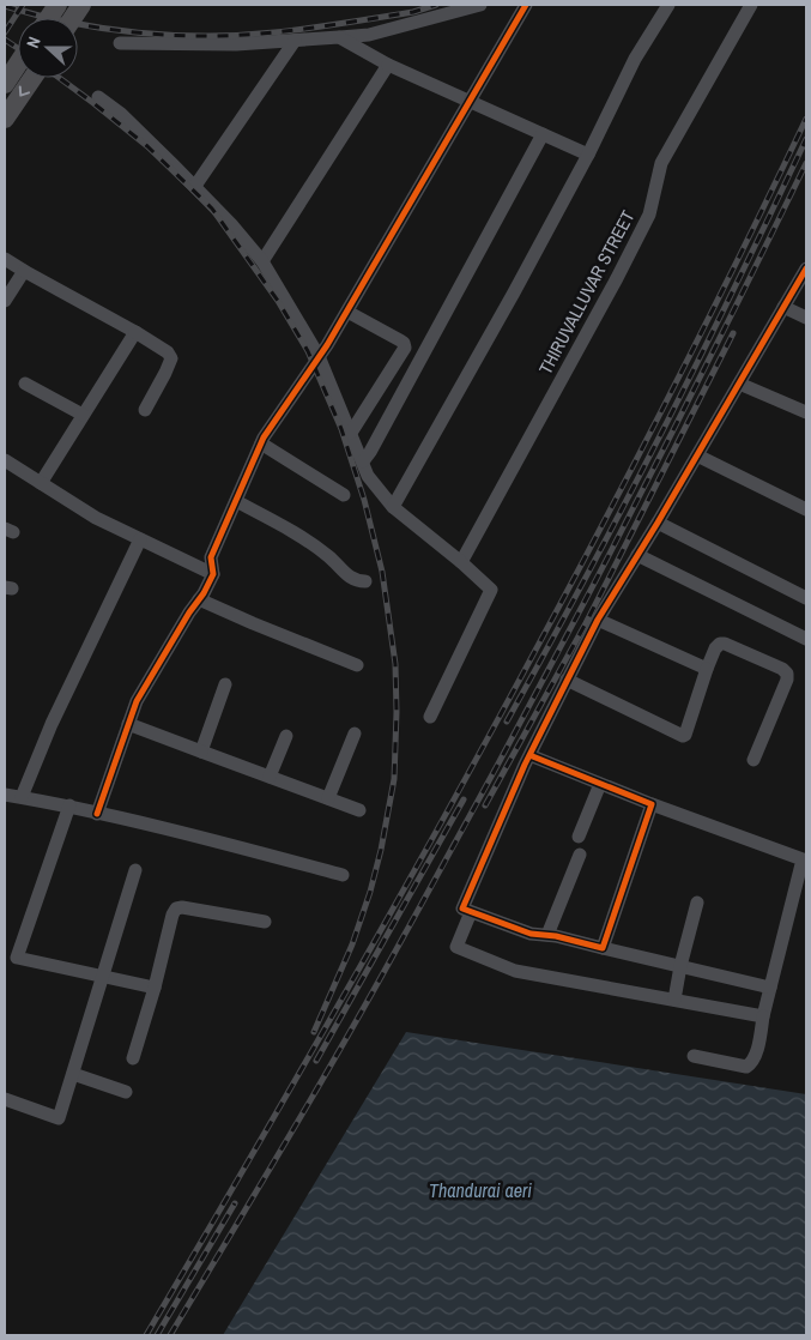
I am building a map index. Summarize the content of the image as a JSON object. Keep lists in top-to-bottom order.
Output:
{
  "streets": {
    "street": ["THIRUVALLUVAR STREET"]
  },
  "water": ["Thandurai aeri"],
  "north": "left"
}
